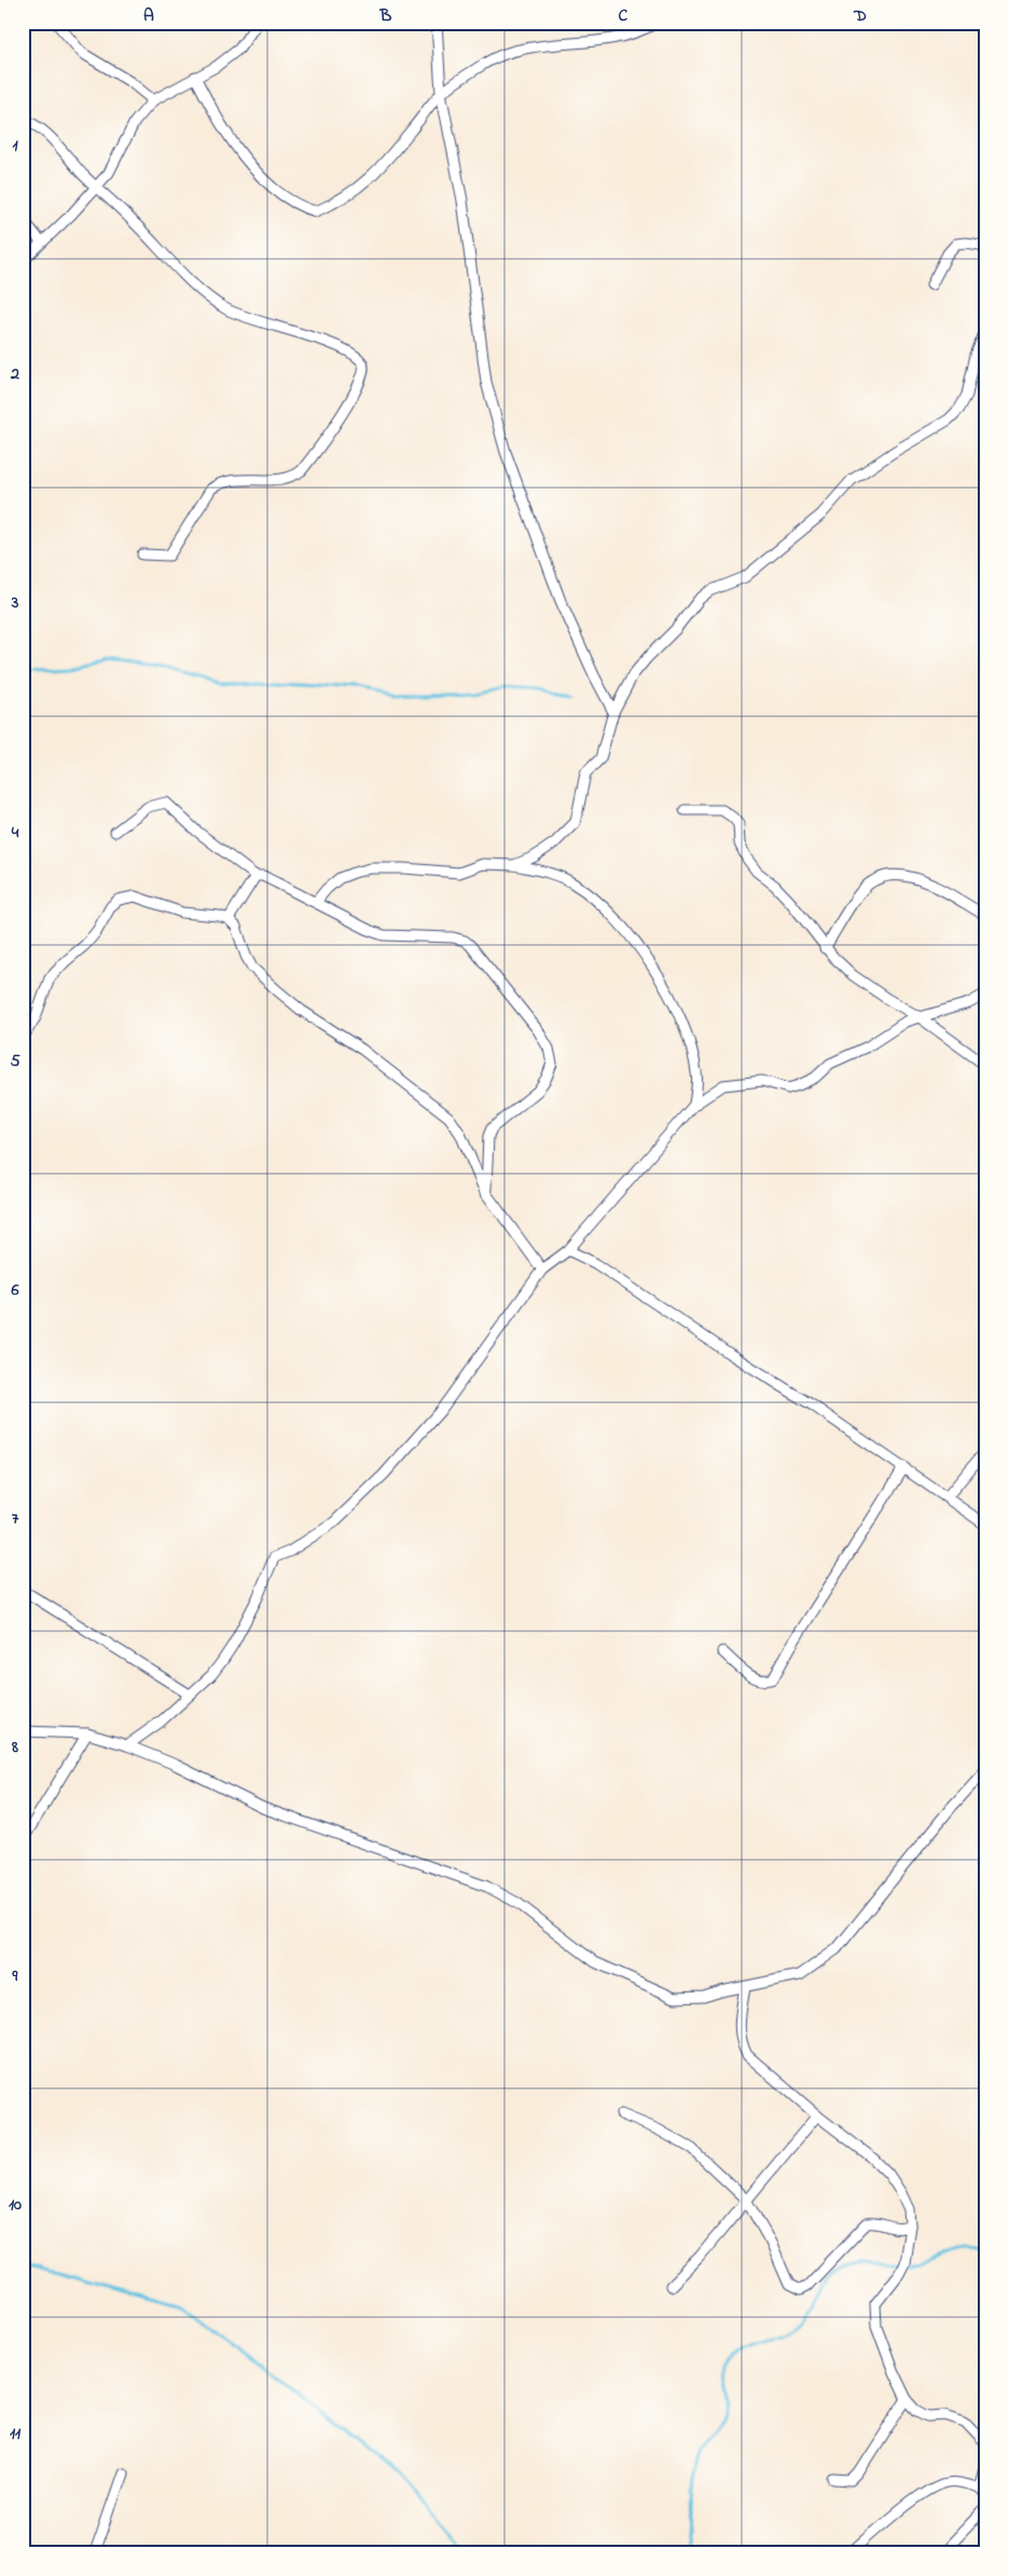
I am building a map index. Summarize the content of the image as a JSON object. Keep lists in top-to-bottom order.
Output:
{
  "grid": {
    "columns": [
      "A",
      "B",
      "C",
      "D"
    ],
    "rows": [
      "1",
      "2",
      "3",
      "4",
      "5",
      "6",
      "7",
      "8",
      "9",
      "10",
      "11"
    ]
  }
}
